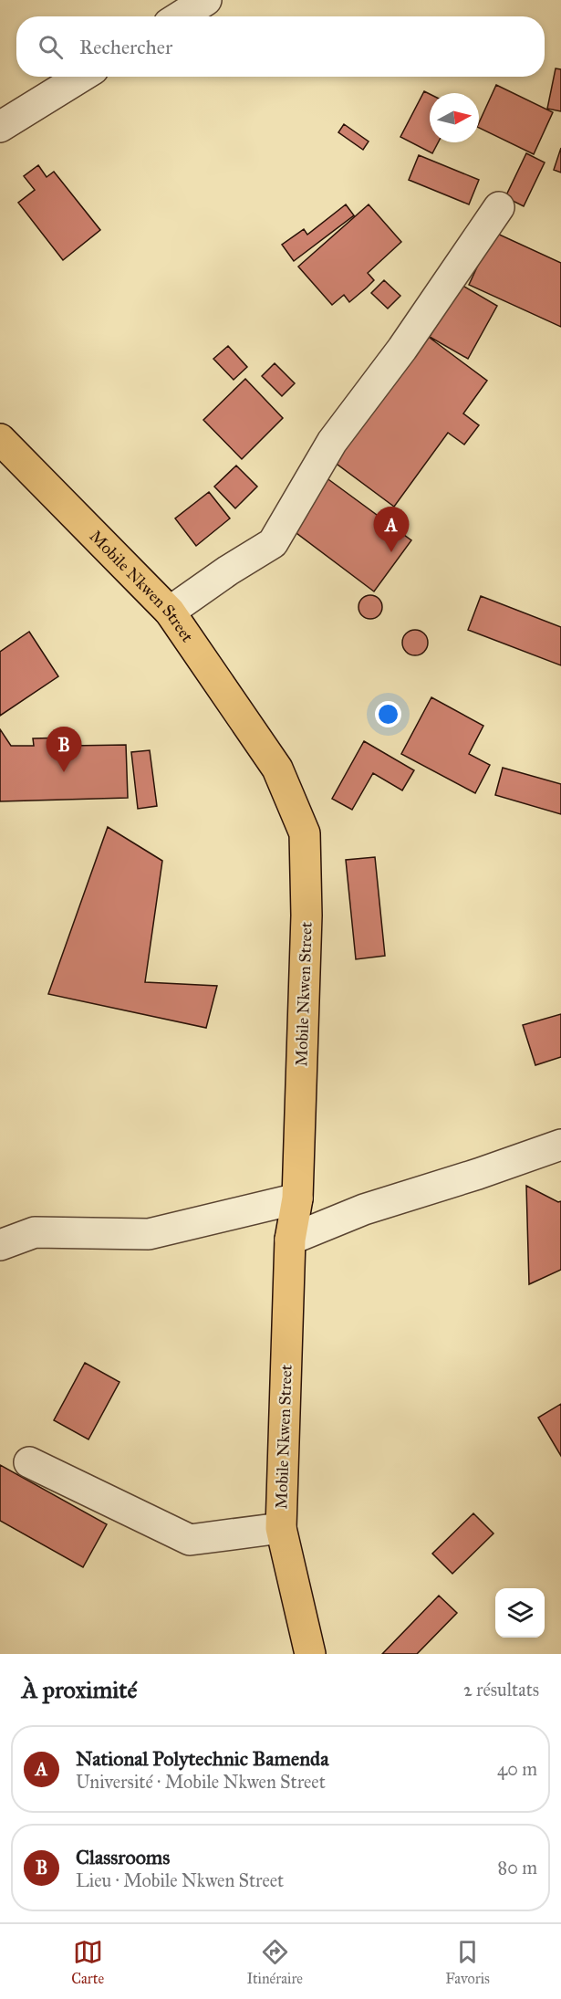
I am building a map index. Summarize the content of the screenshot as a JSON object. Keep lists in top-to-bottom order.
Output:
{
  "streets": {
    "highway": ["Mobile Nkwen Street"]
  },
  "north": "right",
  "page": {
    "search": "Rechercher",
    "pins": ["A", "B"],
    "heading": ["À proximité", "2 résultats"],
    "list": [
      {
        "mark": "A",
        "name": "National Polytechnic Bamenda",
        "note": "Université · Mobile Nkwen Street",
        "value": "40 m"
      },
      {
        "mark": "B",
        "name": "Classrooms",
        "note": "Lieu · Mobile Nkwen Street",
        "value": "80 m"
      }
    ],
    "nav": ["Carte", "Itinéraire", "Favoris"]
  }
}
